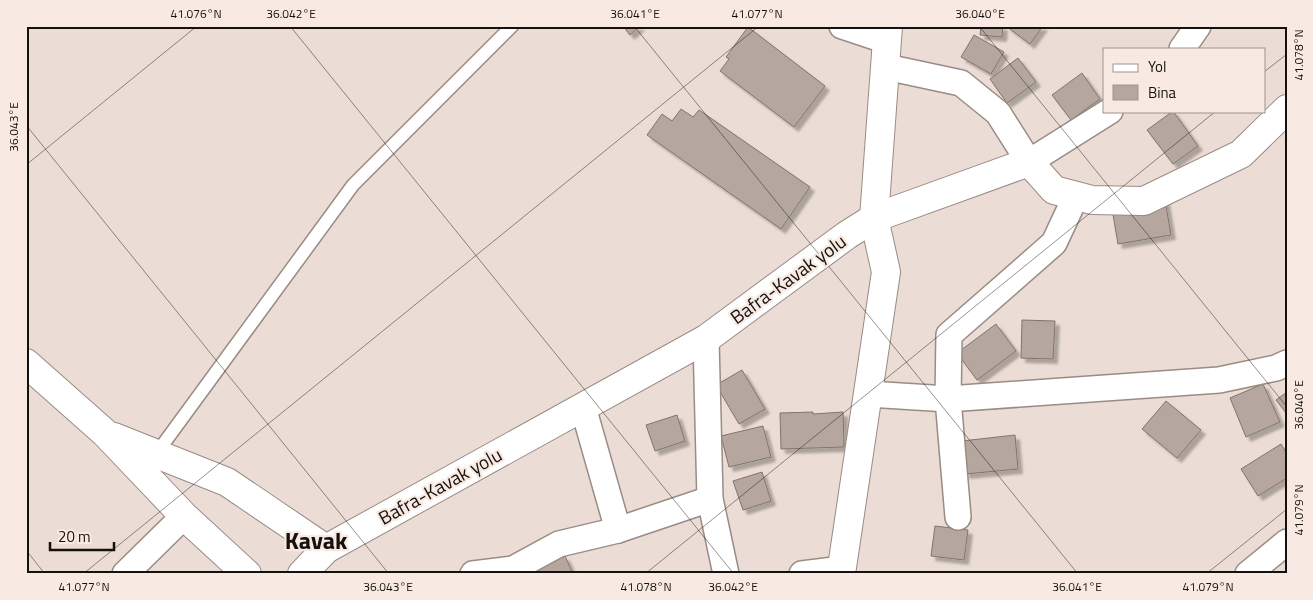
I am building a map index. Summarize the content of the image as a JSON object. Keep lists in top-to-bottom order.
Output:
{
  "streets": {
    "main road": ["Bafra-Kavak yolu"]
  },
  "districts": ["Kavak"],
  "legend": ["Yol", "Bina"],
  "scale_bar": "20 m",
  "coordinates": [
    "41.076°N",
    "36.042°E",
    "36.041°E",
    "41.077°N",
    "36.040°E",
    "41.078°N",
    "36.043°E",
    "41.079°N"
  ]
}
